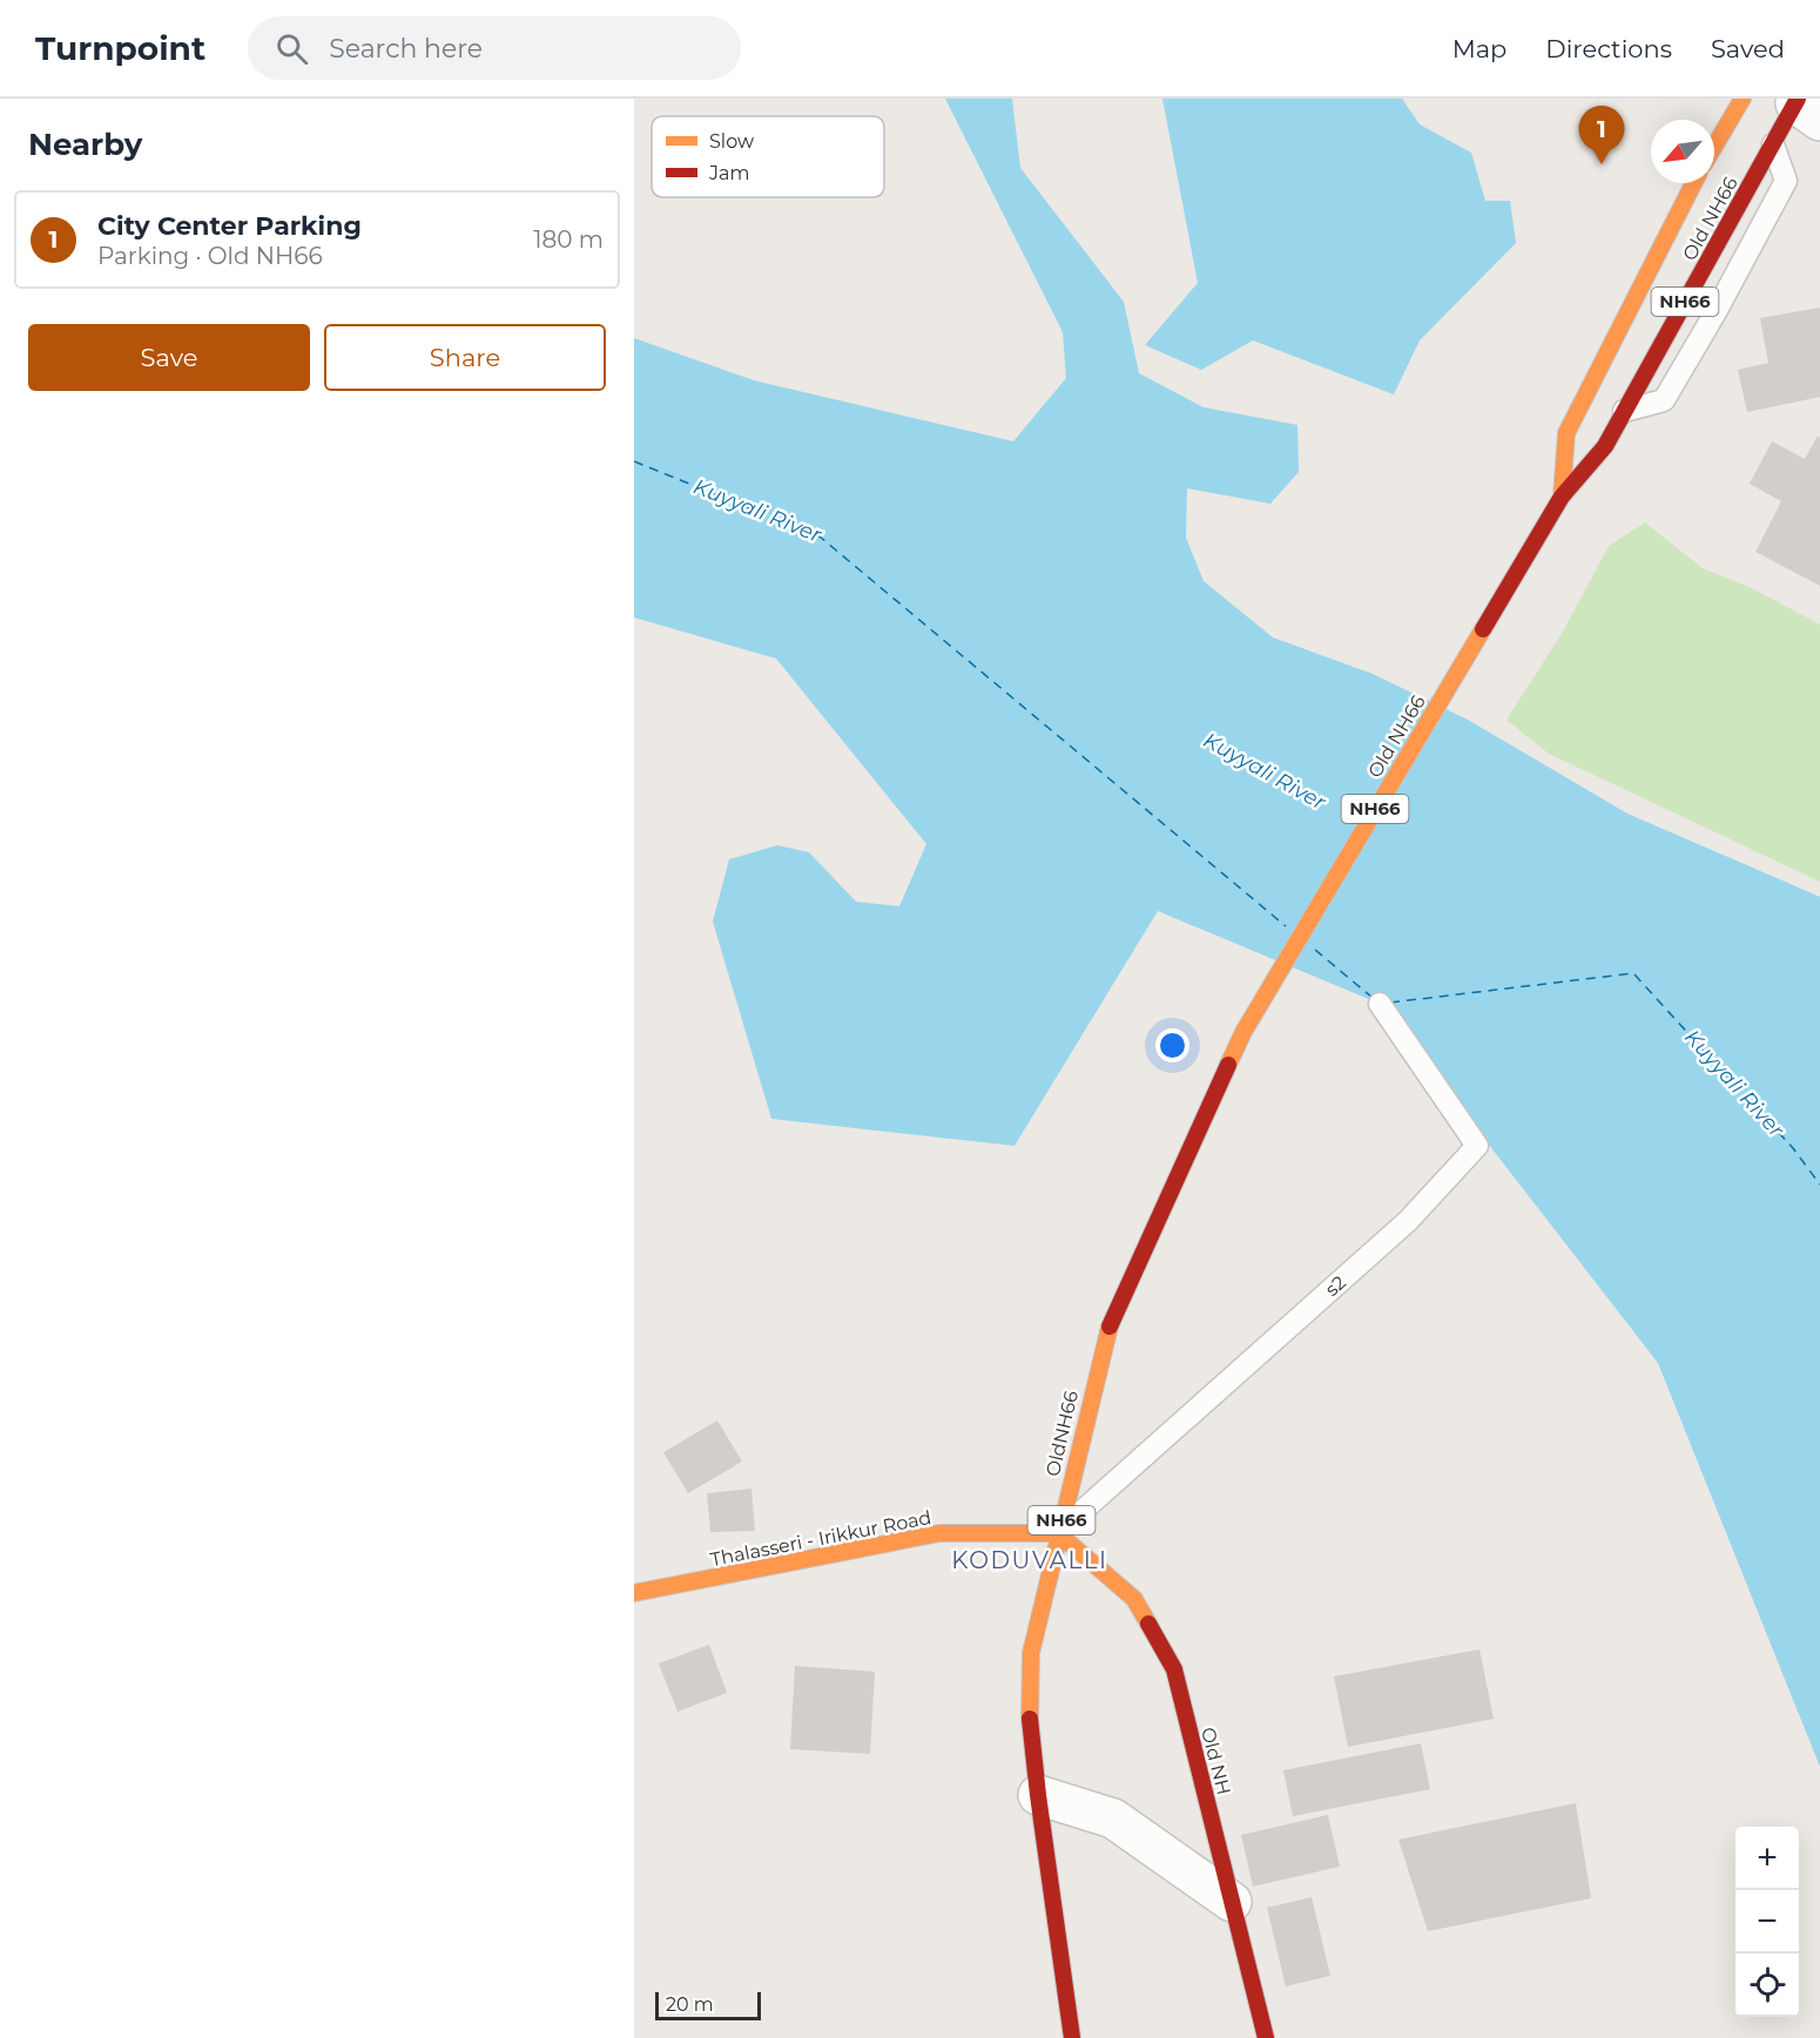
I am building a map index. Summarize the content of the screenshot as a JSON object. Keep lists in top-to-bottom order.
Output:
{
  "streets": {
    "main road": [
      "Old NH66",
      "NH66",
      "OldNH66",
      "Thalasseri - Irikkur Road",
      "Old NH"
    ],
    "lane": ["s2"]
  },
  "crossings": [
    ["Old NH66", "OldNH66"],
    ["s2", "OldNH66"],
    ["s2", "Thalasseri - Irikkur Road"],
    ["s2", "Old NH"],
    ["OldNH66", "Thalasseri - Irikkur Road"],
    ["OldNH66", "Old NH"],
    ["Thalasseri - Irikkur Road", "Old NH"]
  ],
  "districts": ["KODUVALLI"],
  "water": ["Kuyyali River"],
  "legend": ["Slow", "Jam"],
  "scale_bar": "20 m",
  "north": "bottom left",
  "page": {
    "header": "Turnpoint",
    "search": "Search here",
    "nav": ["Map", "Directions", "Saved"],
    "heading": "Nearby",
    "pins": "1",
    "list": [
      {
        "mark": "1",
        "name": "City Center Parking",
        "note": "Parking · Old NH66",
        "value": "180 m"
      }
    ],
    "buttons": ["Save", "Share"],
    "map_buttons": ["+", "−"],
    "scale": "20 m"
  }
}
